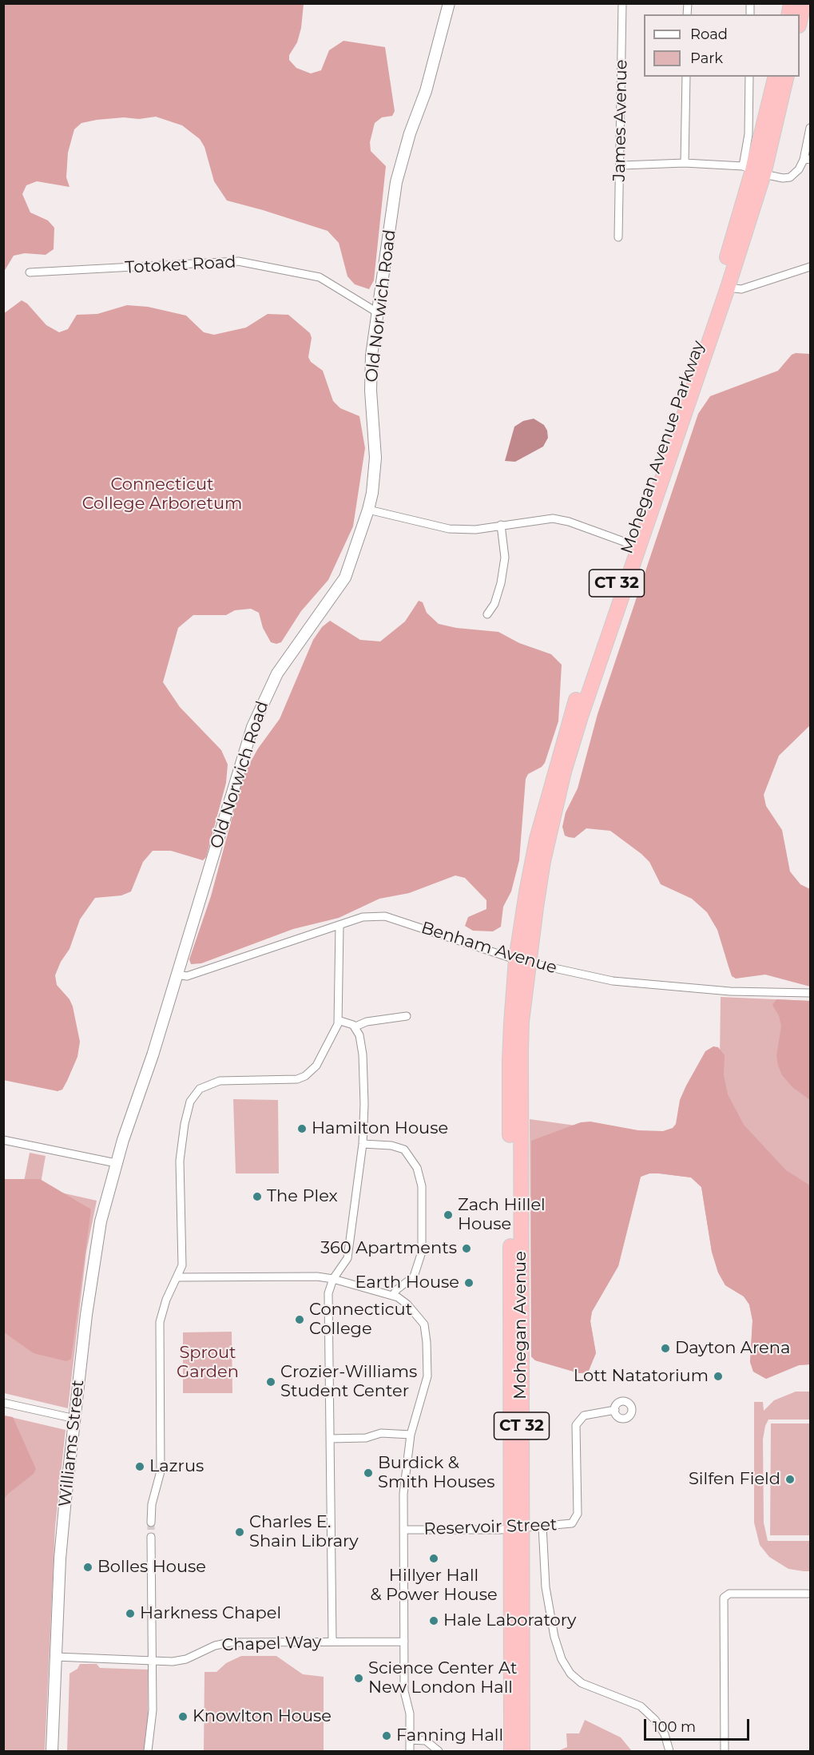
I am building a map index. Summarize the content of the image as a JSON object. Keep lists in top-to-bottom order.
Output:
{
  "streets": {
    "highway": ["Mohegan Avenue Parkway", "CT 32", "Mohegan Avenue"],
    "street": [
      "James Avenue",
      "Totoket Road",
      "Old Norwich Road",
      "Benham Avenue",
      "Williams Street",
      "Reservoir Street",
      "Chapel Way"
    ]
  },
  "crossings": [
    ["Totoket Road", "Old Norwich Road"],
    ["Old Norwich Road", "Benham Avenue"],
    ["Old Norwich Road", "Williams Street"],
    ["Mohegan Avenue Parkway", "Benham Avenue"],
    ["Mohegan Avenue Parkway", "Mohegan Avenue"],
    ["Mohegan Avenue", "Reservoir Street"],
    ["Williams Street", "Chapel Way"],
    ["Reservoir Street", "Chapel Way"]
  ],
  "parks": ["Connecticut College Arboretum", "Sprout Garden"],
  "places": [
    "Hamilton House",
    "The Plex",
    "Zach Hillel House",
    "360 Apartments",
    "Earth House",
    "Connecticut College",
    "Dayton Arena",
    "Lott Natatorium",
    "Crozier-Williams Student Center",
    "Lazrus",
    "Burdick & Smith Houses",
    "Silfen Field",
    "Charles E. Shain Library",
    "Hillyer Hall & Power House",
    "Bolles House",
    "Harkness Chapel",
    "Hale Laboratory",
    "Science Center At New London Hall",
    "Knowlton House",
    "Fanning Hall"
  ],
  "legend": ["Road", "Park"],
  "scale_bar": "100 m"
}
